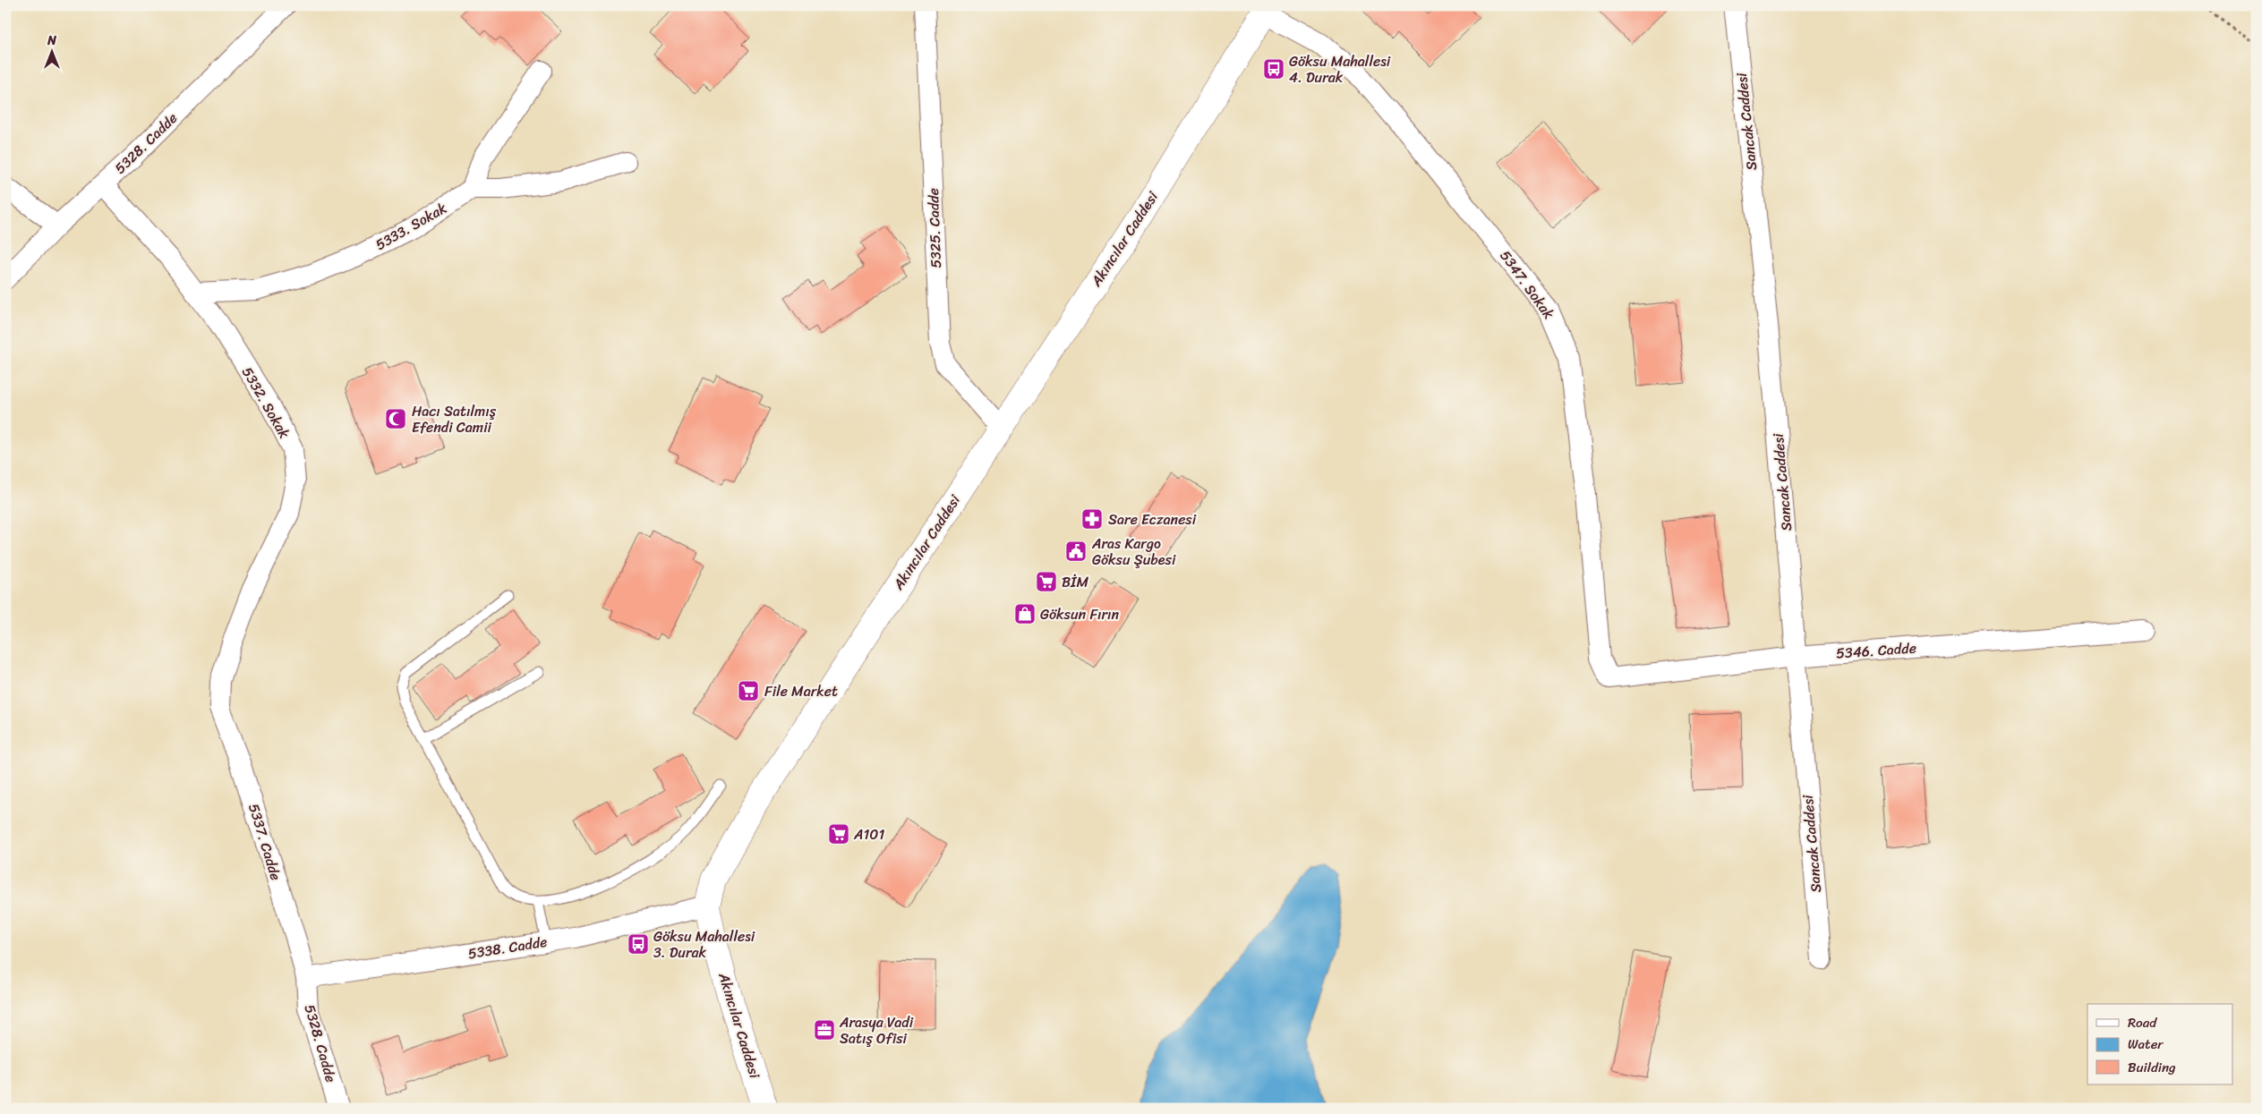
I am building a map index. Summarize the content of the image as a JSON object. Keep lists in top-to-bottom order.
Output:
{
  "streets": {
    "street": [
      "Sancak Caddesi",
      "5328. Cadde",
      "5333. Sokak",
      "5325. Cadde",
      "Akıncılar Caddesi",
      "5347. Sokak",
      "5332. Sokak",
      "5346. Cadde",
      "5337. Cadde",
      "5338. Cadde"
    ]
  },
  "crossings": [
    ["Sancak Caddesi", "5346. Cadde"],
    ["5328. Cadde", "5332. Sokak"],
    ["5328. Cadde", "5337. Cadde"],
    ["5328. Cadde", "5338. Cadde"],
    ["5333. Sokak", "5332. Sokak"],
    ["5325. Cadde", "Akıncılar Caddesi"],
    ["Akıncılar Caddesi", "5347. Sokak"],
    ["Akıncılar Caddesi", "5338. Cadde"],
    ["5347. Sokak", "5346. Cadde"],
    ["5332. Sokak", "5337. Cadde"],
    ["5337. Cadde", "5338. Cadde"]
  ],
  "places": {
    "bus stop": ["Göksu Mahallesi 4. Durak", "Göksu Mahallesi 3. Durak"],
    "mosque": ["Hacı Satılmış Efendi Camii"],
    "pharmacy": ["Sare Eczanesi"],
    "public building": ["Aras Kargo Göksu Şubesi"],
    "supermarket": ["BİM", "File Market", "A101"],
    "shop": ["Göksun Fırın"],
    "office": ["Arasya Vadi Satış Ofisi"]
  },
  "legend": ["Road", "Water", "Building"],
  "north": "top"
}
